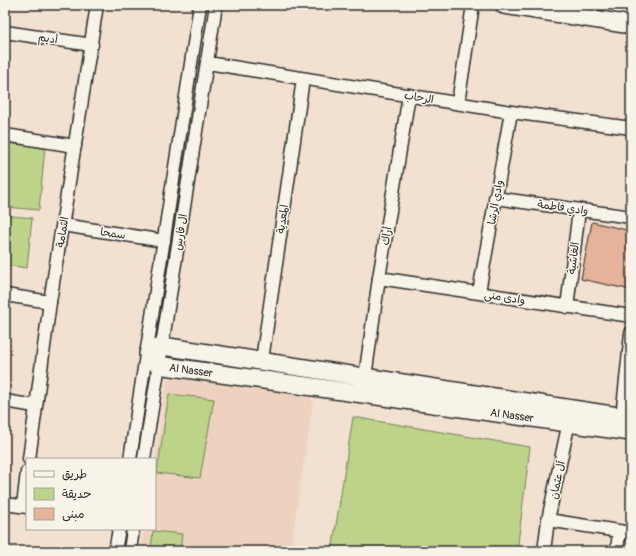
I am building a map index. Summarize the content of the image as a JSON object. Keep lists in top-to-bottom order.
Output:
{
  "streets": {
    "street": [
      "أديم",
      "الرحاب",
      "وادي الرشا",
      "وادي فاطمة",
      "المعدية",
      "الثمامة",
      "ال فارس",
      "سمحا",
      "أراك",
      "الغاشية",
      "وادى منى",
      "Al Nasser",
      "آل عثمان"
    ]
  },
  "crossings": [
    ["أديم", "الثمامة"],
    ["الرحاب", "وادي الرشا"],
    ["الرحاب", "المعدية"],
    ["الرحاب", "ال فارس"],
    ["الرحاب", "أراك"],
    ["وادي الرشا", "وادي فاطمة"],
    ["وادي الرشا", "وادى منى"],
    ["وادي فاطمة", "الغاشية"],
    ["المعدية", "Al Nasser"],
    ["الثمامة", "سمحا"],
    ["ال فارس", "سمحا"],
    ["ال فارس", "Al Nasser"],
    ["أراك", "وادى منى"],
    ["أراك", "Al Nasser"],
    ["الغاشية", "وادى منى"],
    ["Al Nasser", "آل عثمان"]
  ],
  "legend": ["طريق", "حديقة", "مبنى"]
}
